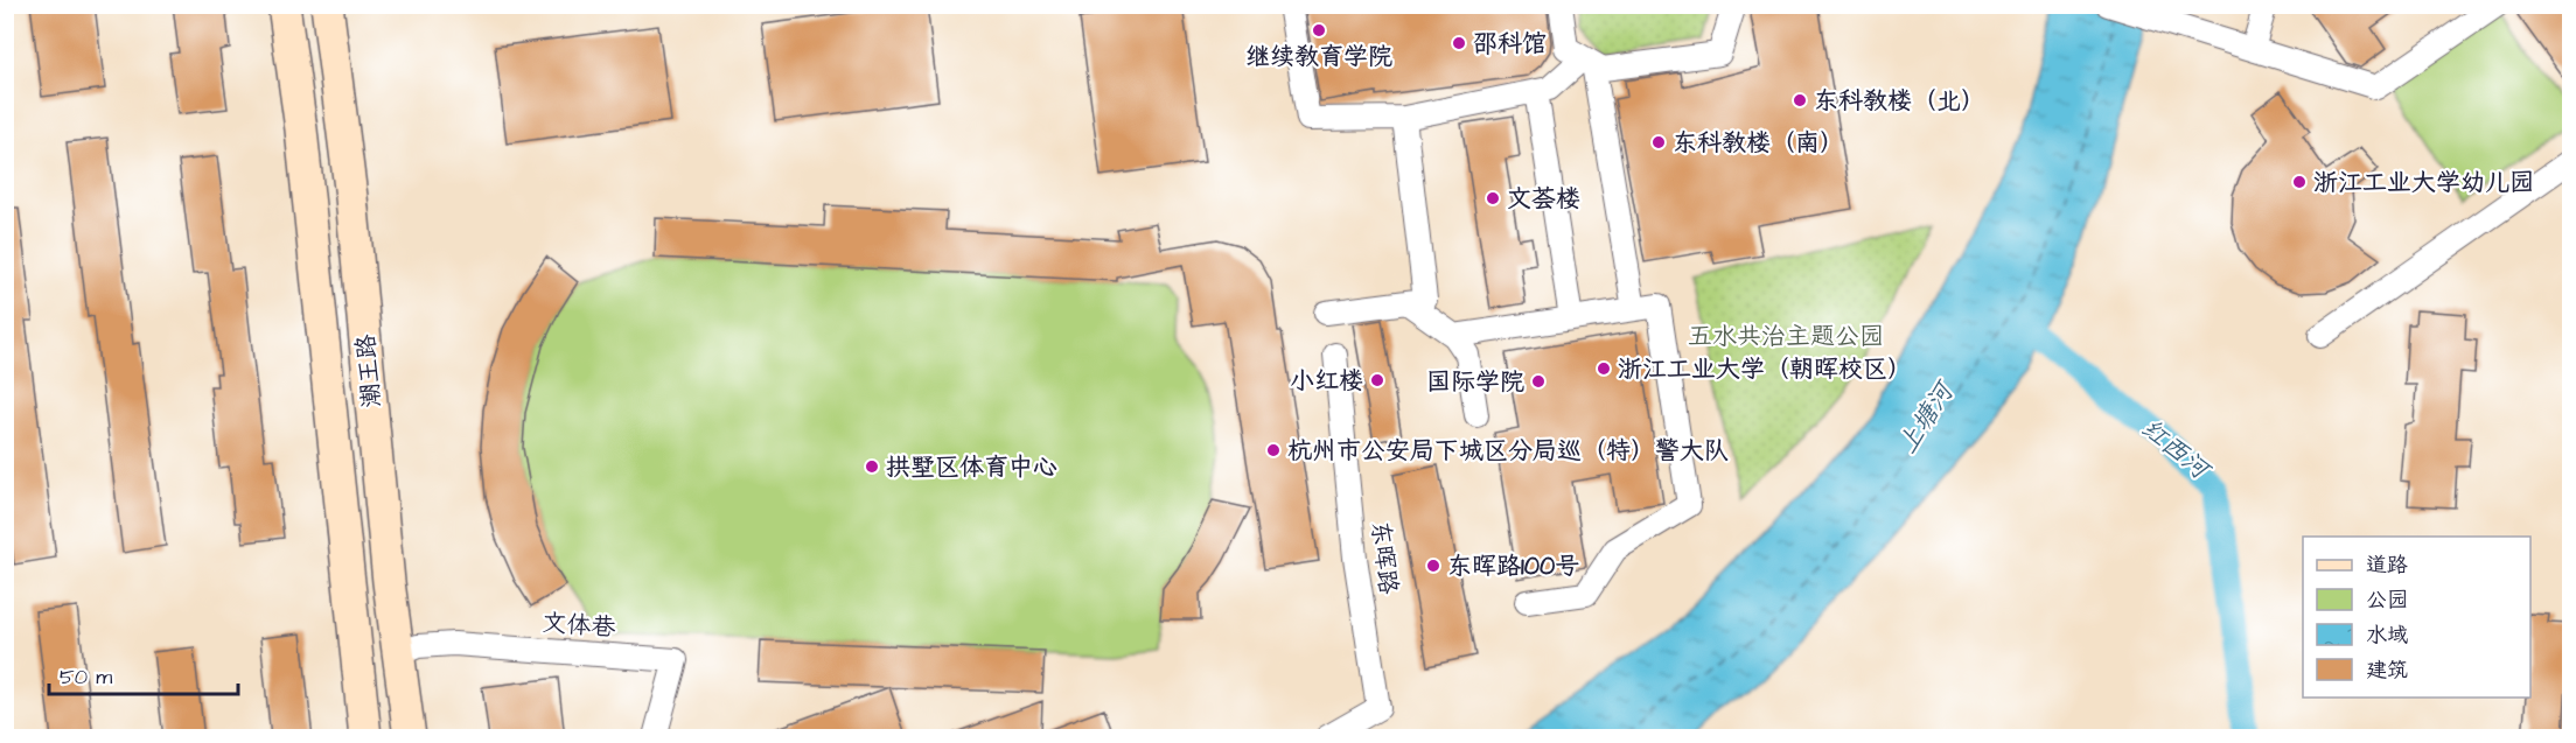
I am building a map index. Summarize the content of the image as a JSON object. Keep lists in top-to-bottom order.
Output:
{
  "streets": {
    "main road": ["潮王路"],
    "street": ["东晖路", "文体巷"]
  },
  "crossings": [
    ["潮王路", "文体巷"]
  ],
  "water": ["上塘河", "红西河"],
  "parks": ["五水共治主题公园"],
  "places": [
    "继续教育学院",
    "邵科馆",
    "东科教楼（北）",
    "东科教楼（南）",
    "浙江工业大学幼儿园",
    "文荟楼",
    "浙江工业大学（朝晖校区）",
    "小红楼",
    "国际学院",
    "杭州市公安局下城区分局巡（特）警大队",
    "拱墅区体育中心",
    "东晖路100号"
  ],
  "legend": [
    "道路",
    "公园",
    "水域",
    "建筑"
  ],
  "scale_bar": "50 m"
}
